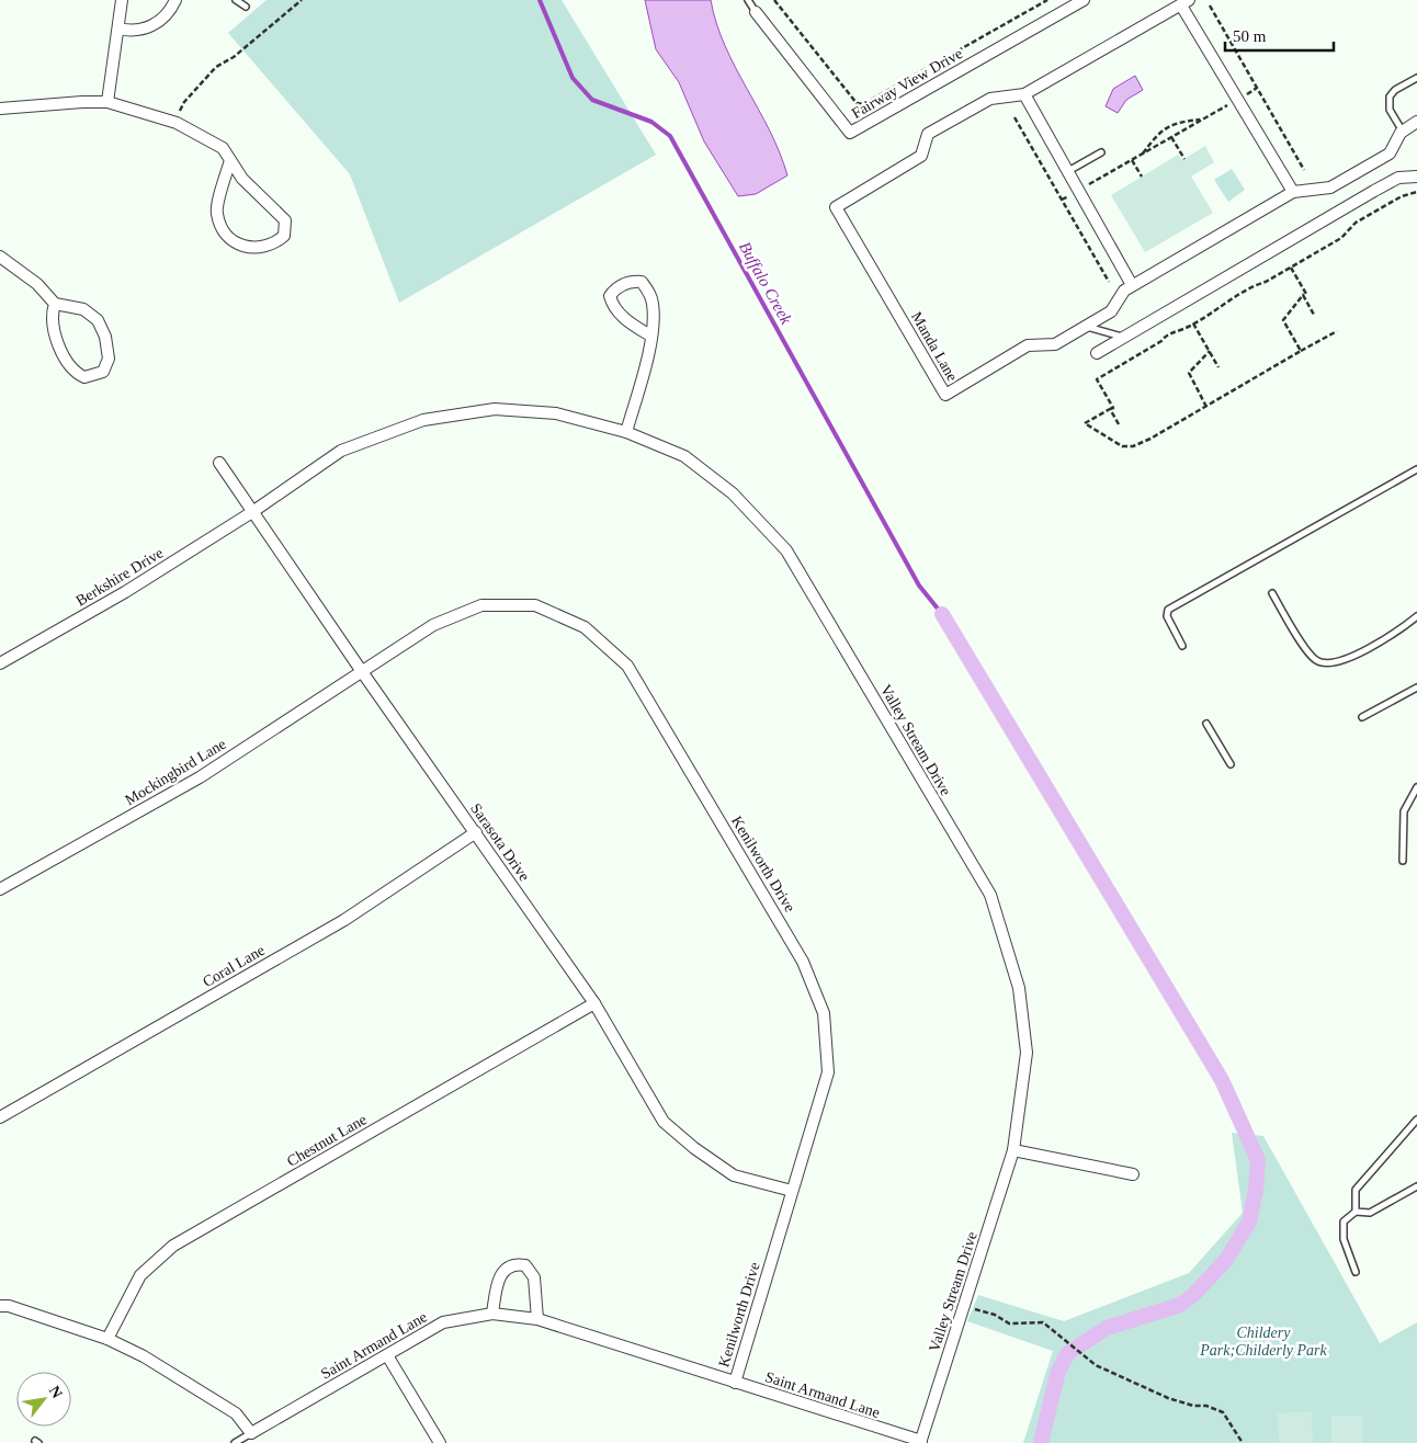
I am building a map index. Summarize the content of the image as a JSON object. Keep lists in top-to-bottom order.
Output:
{
  "streets": {
    "street": [
      "Fairway View Drive",
      "Manda Lane",
      "Berkshire Drive",
      "Valley Stream Drive",
      "Mockingbird Lane",
      "Sarasota Drive",
      "Kenilworth Drive",
      "Coral Lane",
      "Chestnut Lane",
      "Saint Armand Lane"
    ]
  },
  "crossings": [
    ["Berkshire Drive", "Valley Stream Drive"],
    ["Berkshire Drive", "Sarasota Drive"],
    ["Valley Stream Drive", "Sarasota Drive"],
    ["Valley Stream Drive", "Saint Armand Lane"],
    ["Mockingbird Lane", "Sarasota Drive"],
    ["Mockingbird Lane", "Kenilworth Drive"],
    ["Sarasota Drive", "Kenilworth Drive"],
    ["Sarasota Drive", "Coral Lane"],
    ["Sarasota Drive", "Chestnut Lane"],
    ["Kenilworth Drive", "Saint Armand Lane"]
  ],
  "water": ["Buffalo Creek"],
  "parks": ["Childery Park;Childerly Park"],
  "scale_bar": "50 m",
  "north": "top right"
}
